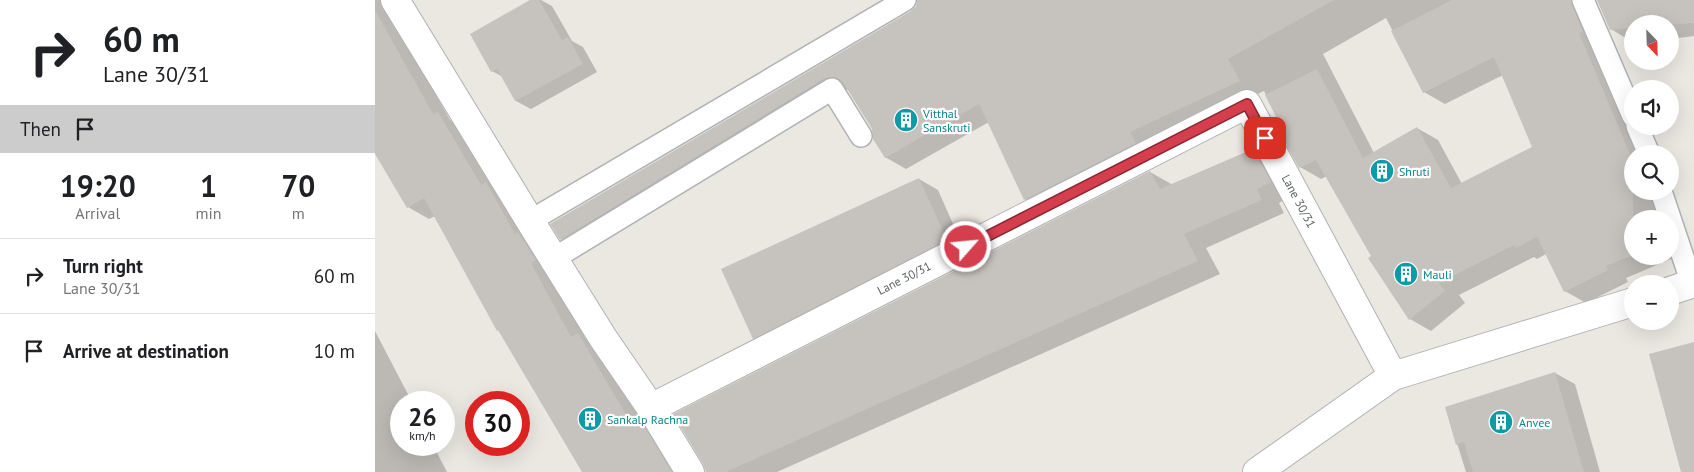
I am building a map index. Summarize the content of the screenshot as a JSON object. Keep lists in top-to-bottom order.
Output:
{
  "streets": {
    "street": ["Lane 30/31"]
  },
  "places": {
    "building": [
      "Vitthal Sanskruti",
      "Shruti",
      "Mauli",
      "Sankalp Rachna",
      "Anvee"
    ]
  },
  "north": "bottom right",
  "page": {
    "turn": ["60 m", "Lane 30/31"],
    "map_buttons": ["+", "−"],
    "then": "Then",
    "eta": [
      "19:20",
      "Arrival",
      "1",
      "min",
      "70",
      "m"
    ],
    "list": [
      {
        "name": "Turn right",
        "note": "Lane 30/31",
        "value": "60 m"
      },
      {
        "name": "Arrive at destination",
        "value": "10 m"
      }
    ],
    "speed": "26 km/h",
    "limit": "30"
  }
}
